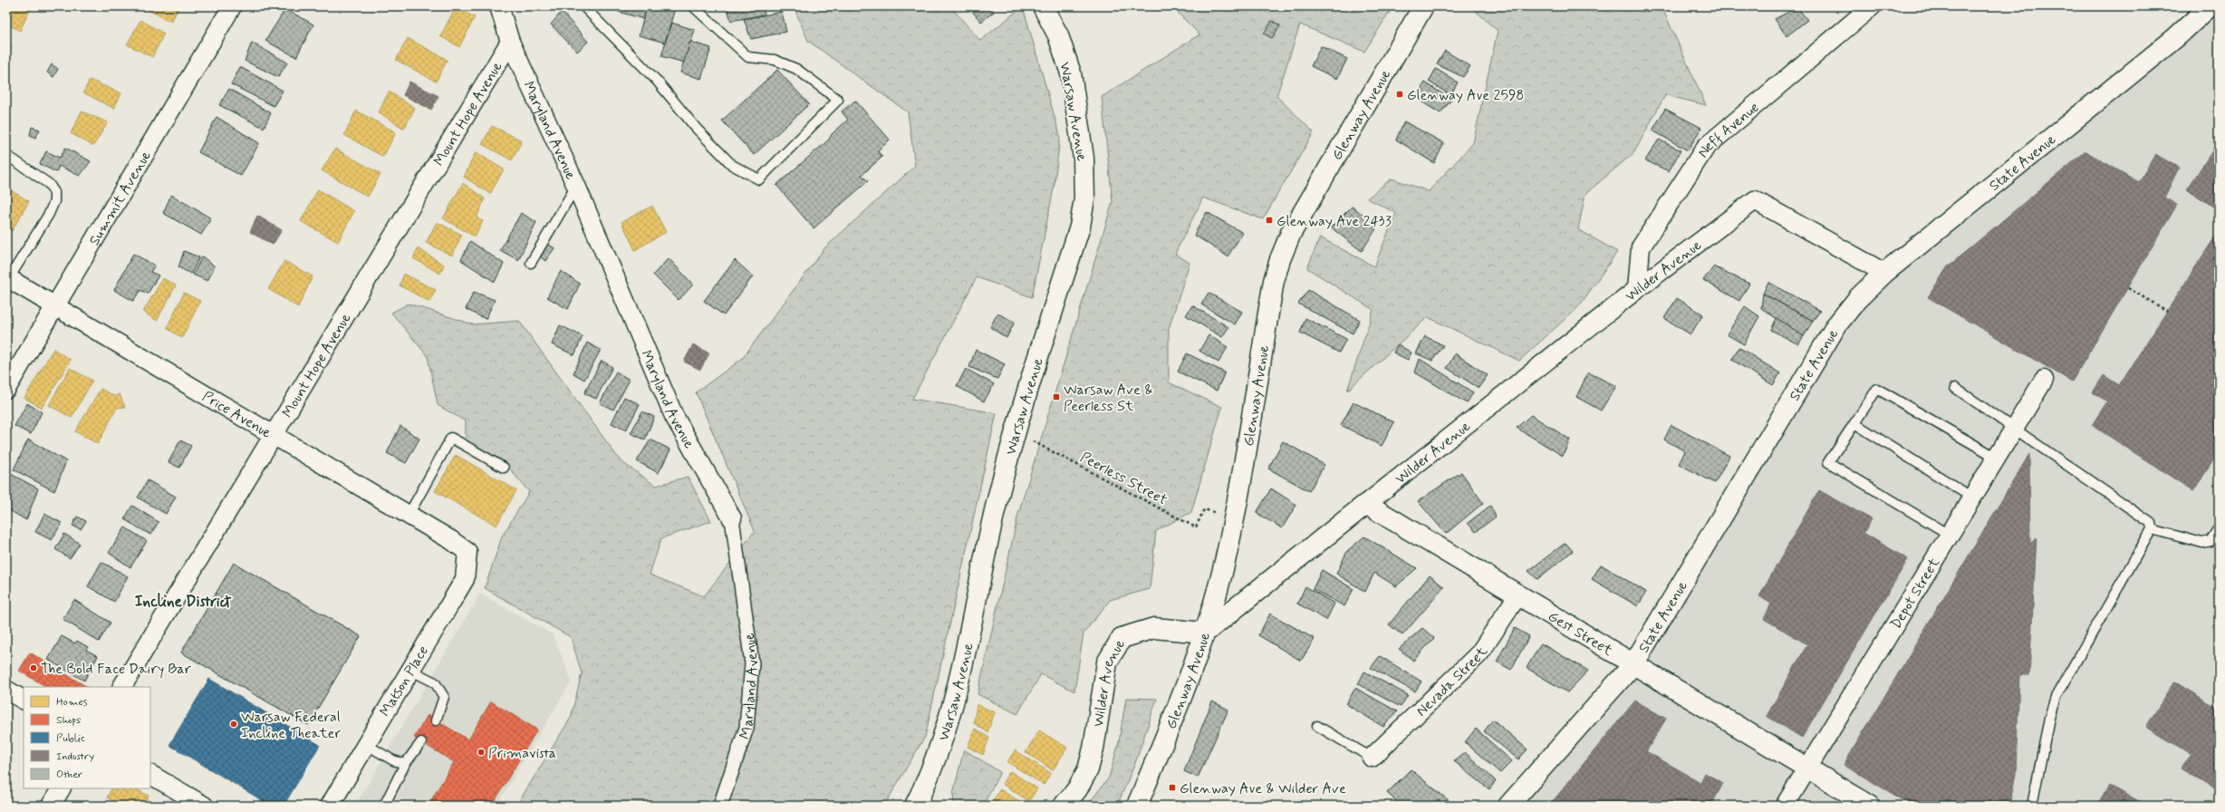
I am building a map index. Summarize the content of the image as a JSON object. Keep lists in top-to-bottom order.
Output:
{
  "streets": {
    "main road": [
      "Warsaw Avenue",
      "Glenway Avenue",
      "State Avenue",
      "Wilder Avenue",
      "Gest Street"
    ],
    "street": [
      "Mount Hope Avenue",
      "Maryland Avenue",
      "Neff Avenue",
      "Summit Avenue",
      "Price Avenue",
      "Depot Street",
      "Nevada Street",
      "Matson Place"
    ],
    "path": ["Peerless Street"]
  },
  "crossings": [
    ["Warsaw Avenue", "Peerless Street"],
    ["Mount Hope Avenue", "Maryland Avenue"],
    ["Mount Hope Avenue", "Price Avenue"],
    ["Glenway Avenue", "Wilder Avenue"],
    ["Neff Avenue", "Wilder Avenue"],
    ["State Avenue", "Wilder Avenue"],
    ["State Avenue", "Gest Street"],
    ["Summit Avenue", "Price Avenue"],
    ["Wilder Avenue", "Gest Street"],
    ["Price Avenue", "Matson Place"],
    ["Depot Street", "Gest Street"],
    ["Gest Street", "Nevada Street"]
  ],
  "districts": ["Incline District"],
  "places": {
    "transit": [
      "Glenway Ave 2598",
      "Glenway Ave 2433",
      "Warsaw Ave & Peerless St",
      "Glenway Ave & Wilder Ave"
    ],
    "other": ["The Bold Face Dairy Bar", "Warsaw Federal Incline Theater", "Primavista"]
  },
  "legend": [
    "Homes",
    "Shops",
    "Public",
    "Industry",
    "Other"
  ]
}
